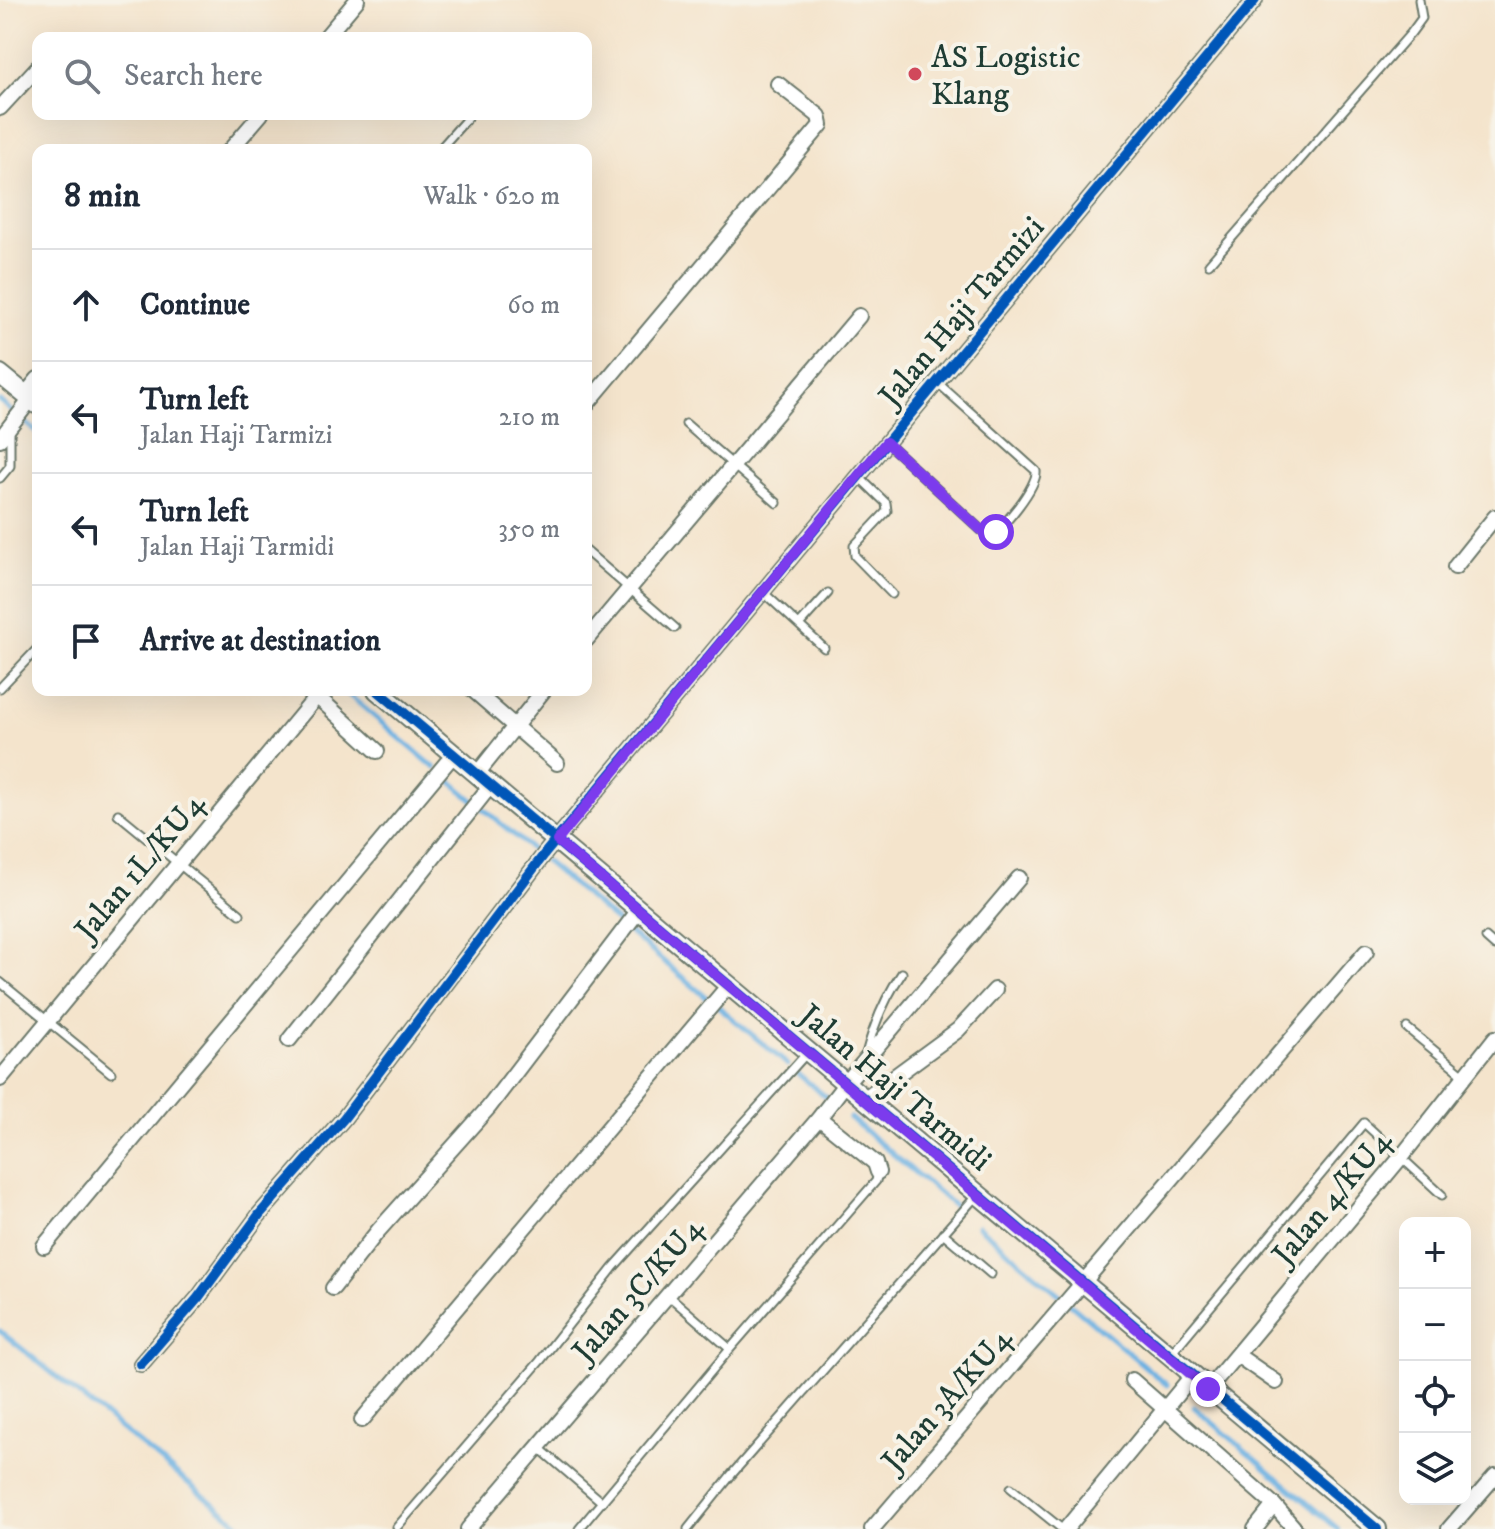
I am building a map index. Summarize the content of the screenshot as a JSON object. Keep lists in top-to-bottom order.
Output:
{
  "streets": {
    "street": [
      "Jalan Haji Tarmizi",
      "Jalan 1L/KU4",
      "Jalan Haji Tarmidi",
      "Jalan 4/KU4",
      "Jalan 3C/KU4",
      "Jalan 3A/KU4"
    ]
  },
  "crossings": [
    ["Jalan Haji Tarmizi", "Jalan Haji Tarmidi"],
    ["Jalan Haji Tarmidi", "Jalan 4/KU4"],
    ["Jalan Haji Tarmidi", "Jalan 3C/KU4"],
    ["Jalan Haji Tarmidi", "Jalan 3A/KU4"]
  ],
  "places": ["AS Logistic Klang"],
  "page": {
    "search": "Search here",
    "heading": ["8 min", "Walk · 620 m"],
    "list": [
      ["Continue", "60 m"],
      ["Turn left", "Jalan Haji Tarmizi", "210 m"],
      ["Turn left", "Jalan Haji Tarmidi", "350 m"],
      "Arrive at destination"
    ],
    "map_buttons": ["+", "−"]
  }
}
